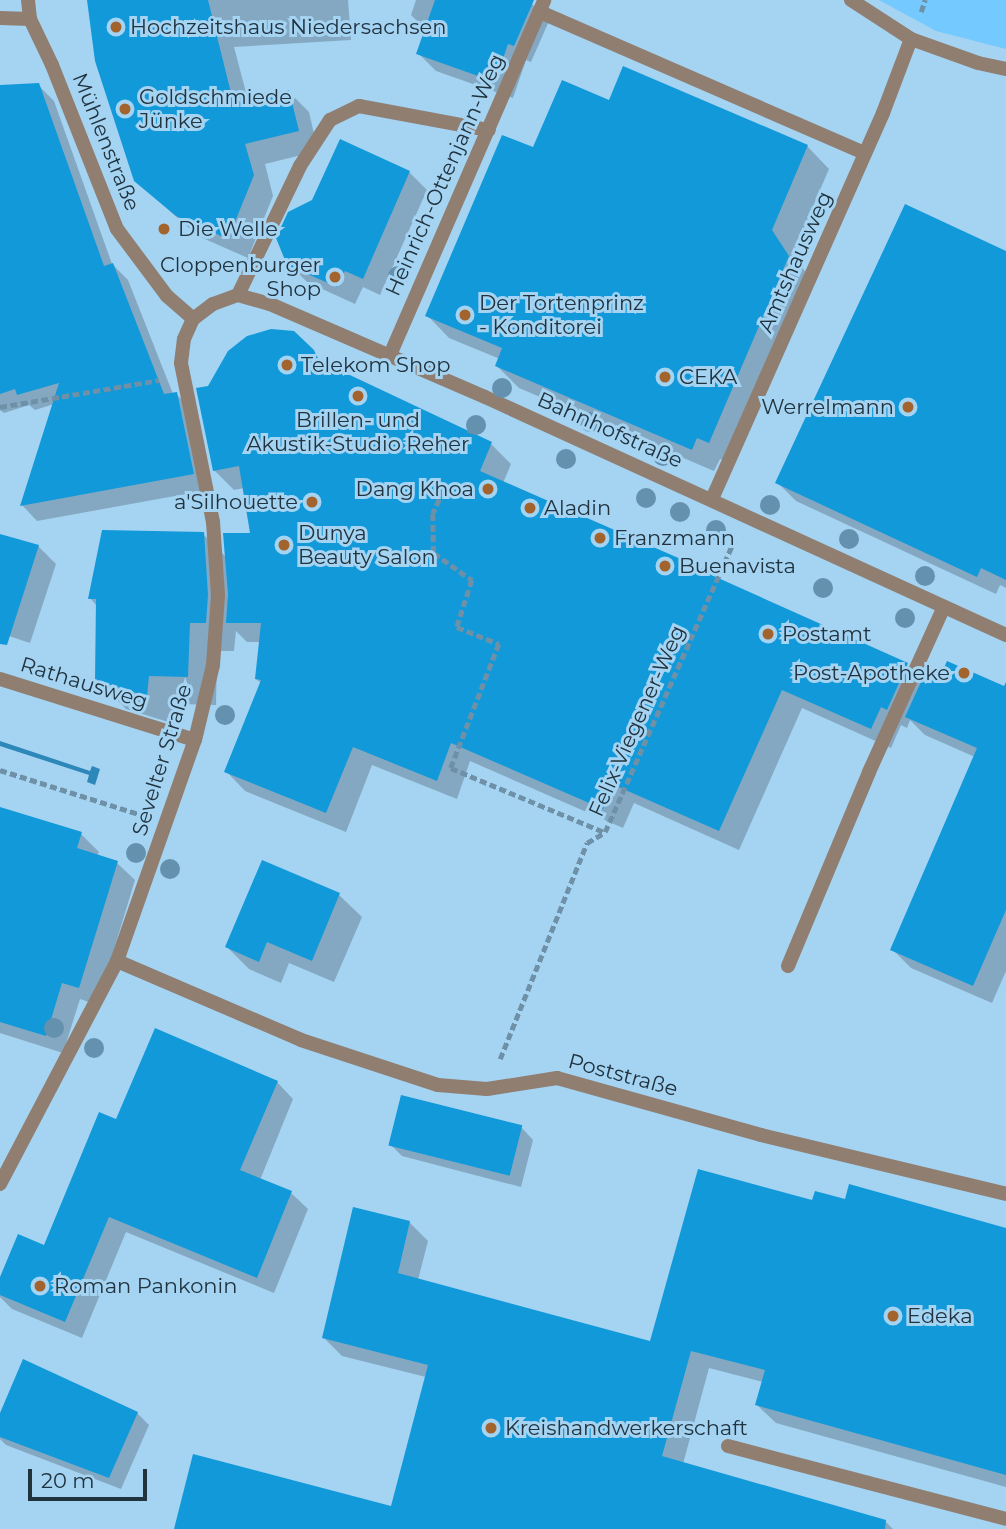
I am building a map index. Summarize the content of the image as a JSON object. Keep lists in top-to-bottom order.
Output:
{
  "streets": {
    "street": [
      "Mühlenstraße",
      "Heinrich-Ottenjann-Weg",
      "Amtshausweg",
      "Bahnhofstraße",
      "Rathausweg",
      "Sevelter Straße",
      "Poststraße"
    ],
    "path": ["Felix-Viegener-Weg"]
  },
  "crossings": [
    ["Mühlenstraße", "Sevelter Straße"],
    ["Heinrich-Ottenjann-Weg", "Bahnhofstraße"],
    ["Amtshausweg", "Bahnhofstraße"],
    ["Bahnhofstraße", "Felix-Viegener-Weg"],
    ["Rathausweg", "Sevelter Straße"],
    ["Felix-Viegener-Weg", "Poststraße"],
    ["Sevelter Straße", "Poststraße"]
  ],
  "places": [
    "Hochzeitshaus Niedersachsen",
    "Goldschmiede Jünke",
    "Die Welle",
    "Cloppenburger Shop",
    "Der Tortenprinz - Konditorei",
    "Telekom Shop",
    "CEKA",
    "Brillen- und Akustik-Studio Reher",
    "Werrelmann",
    "Dang Khoa",
    "a'Silhouette",
    "Aladin",
    "Franzmann",
    "Dunya Beauty Salon",
    "Buenavista",
    "Postamt",
    "Post-Apotheke",
    "Roman Pankonin",
    "Edeka",
    "Kreishandwerkerschaft"
  ],
  "scale_bar": "20 m"
}
